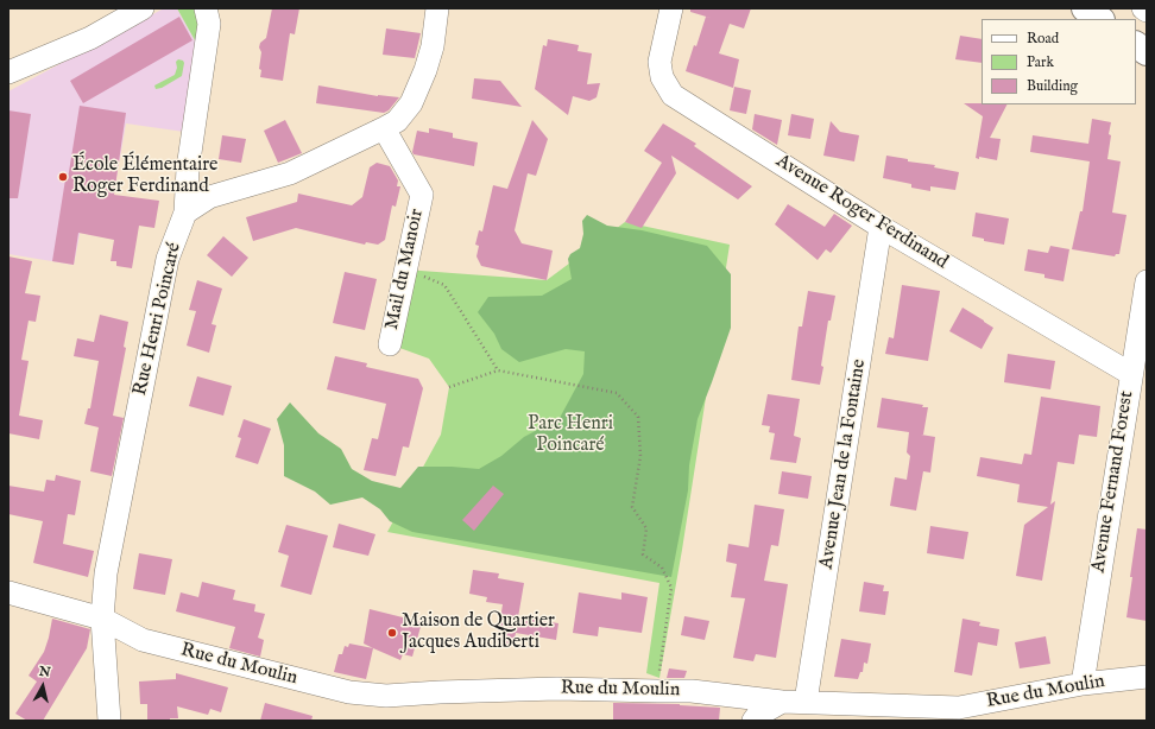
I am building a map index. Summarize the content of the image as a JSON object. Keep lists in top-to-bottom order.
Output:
{
  "streets": {
    "street": [
      "Avenue Roger Ferdinand",
      "Mail du Manoir",
      "Rue Henri Poincaré",
      "Avenue Jean de la Fontaine",
      "Avenue Fernand Forest",
      "Rue du Moulin"
    ]
  },
  "crossings": [
    ["Avenue Roger Ferdinand", "Avenue Jean de la Fontaine"],
    ["Avenue Roger Ferdinand", "Avenue Fernand Forest"],
    ["Rue Henri Poincaré", "Rue du Moulin"],
    ["Avenue Jean de la Fontaine", "Rue du Moulin"],
    ["Avenue Fernand Forest", "Rue du Moulin"]
  ],
  "parks": ["Parc Henri Poincaré"],
  "places": ["École Élémentaire Roger Ferdinand", "Maison de Quartier Jacques Audiberti"],
  "legend": ["Road", "Park", "Building"],
  "north": "top"
}
